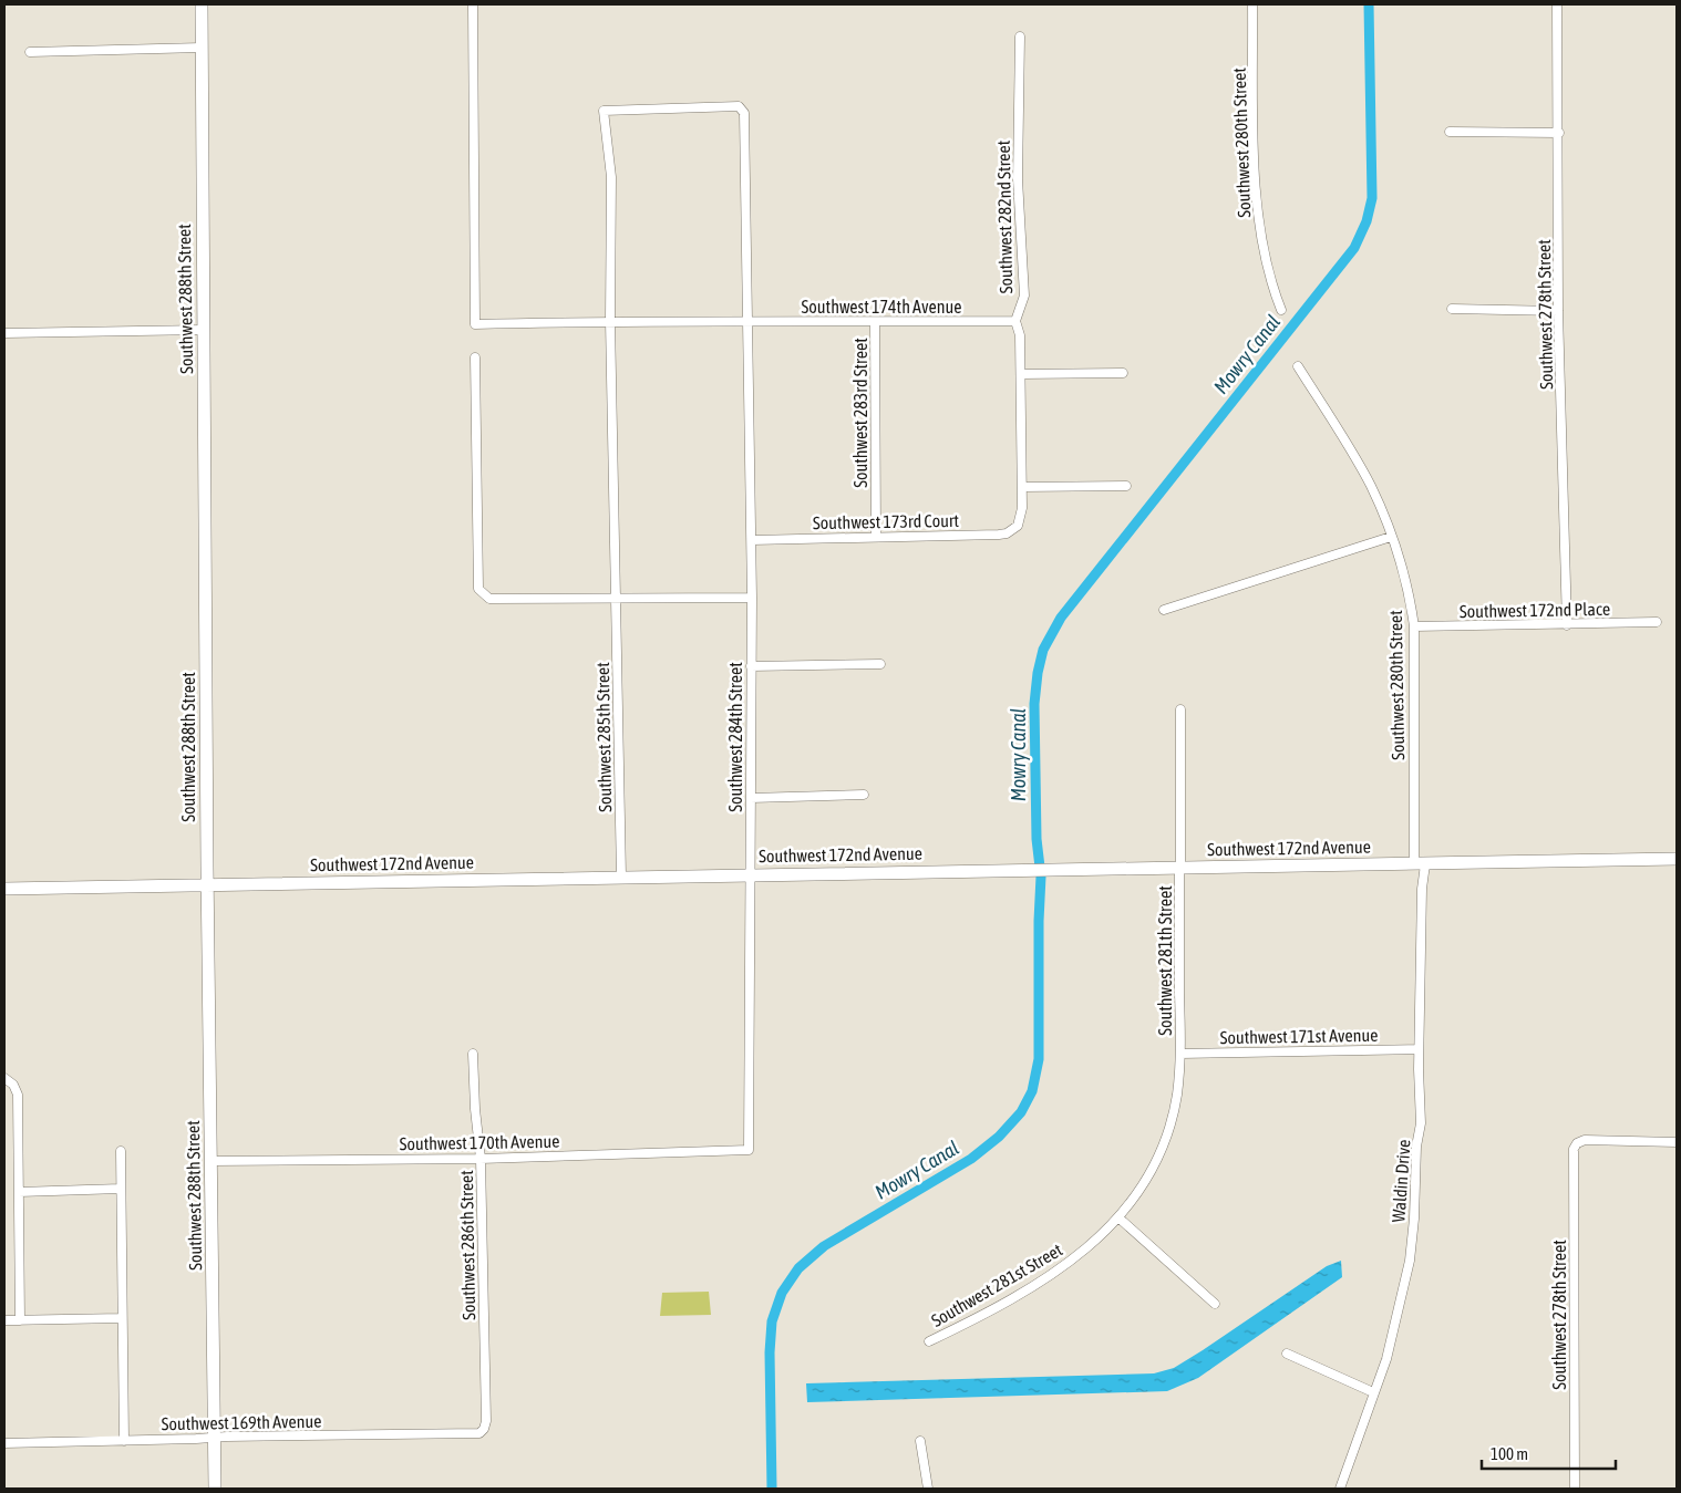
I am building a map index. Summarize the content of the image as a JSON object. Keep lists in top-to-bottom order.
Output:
{
  "streets": {
    "street": [
      "Southwest 280th Street",
      "Southwest 282nd Street",
      "Southwest 288th Street",
      "Southwest 174th Avenue",
      "Southwest 278th Street",
      "Southwest 283rd Street",
      "Southwest 173rd Court",
      "Southwest 172nd Place",
      "Southwest 285th Street",
      "Southwest 284th Street",
      "Southwest 172nd Avenue",
      "Southwest 281th Street",
      "Southwest 171st Avenue",
      "Southwest 170th Avenue",
      "Waldin Drive",
      "Southwest 286th Street",
      "Southwest 281st Street",
      "Southwest 169th Avenue"
    ]
  },
  "crossings": [
    ["Southwest 280th Street", "Southwest 172nd Place"],
    ["Southwest 280th Street", "Southwest 172nd Avenue"],
    ["Southwest 280th Street", "Waldin Drive"],
    ["Southwest 282nd Street", "Southwest 174th Avenue"],
    ["Southwest 288th Street", "Southwest 172nd Avenue"],
    ["Southwest 288th Street", "Southwest 170th Avenue"],
    ["Southwest 288th Street", "Southwest 169th Avenue"],
    ["Southwest 174th Avenue", "Southwest 283rd Street"],
    ["Southwest 174th Avenue", "Southwest 285th Street"],
    ["Southwest 174th Avenue", "Southwest 284th Street"],
    ["Southwest 278th Street", "Southwest 172nd Place"],
    ["Southwest 283rd Street", "Southwest 173rd Court"],
    ["Southwest 173rd Court", "Southwest 284th Street"],
    ["Southwest 285th Street", "Southwest 284th Street"],
    ["Southwest 285th Street", "Southwest 172nd Avenue"],
    ["Southwest 284th Street", "Southwest 172nd Avenue"],
    ["Southwest 284th Street", "Southwest 170th Avenue"],
    ["Southwest 172nd Avenue", "Southwest 281th Street"],
    ["Southwest 172nd Avenue", "Waldin Drive"],
    ["Southwest 281th Street", "Southwest 171st Avenue"],
    ["Southwest 281th Street", "Southwest 281st Street"],
    ["Southwest 171st Avenue", "Waldin Drive"],
    ["Southwest 171st Avenue", "Southwest 281st Street"],
    ["Southwest 170th Avenue", "Southwest 286th Street"],
    ["Southwest 286th Street", "Southwest 169th Avenue"]
  ],
  "water": ["Mowry Canal"],
  "scale_bar": "100 m"
}
